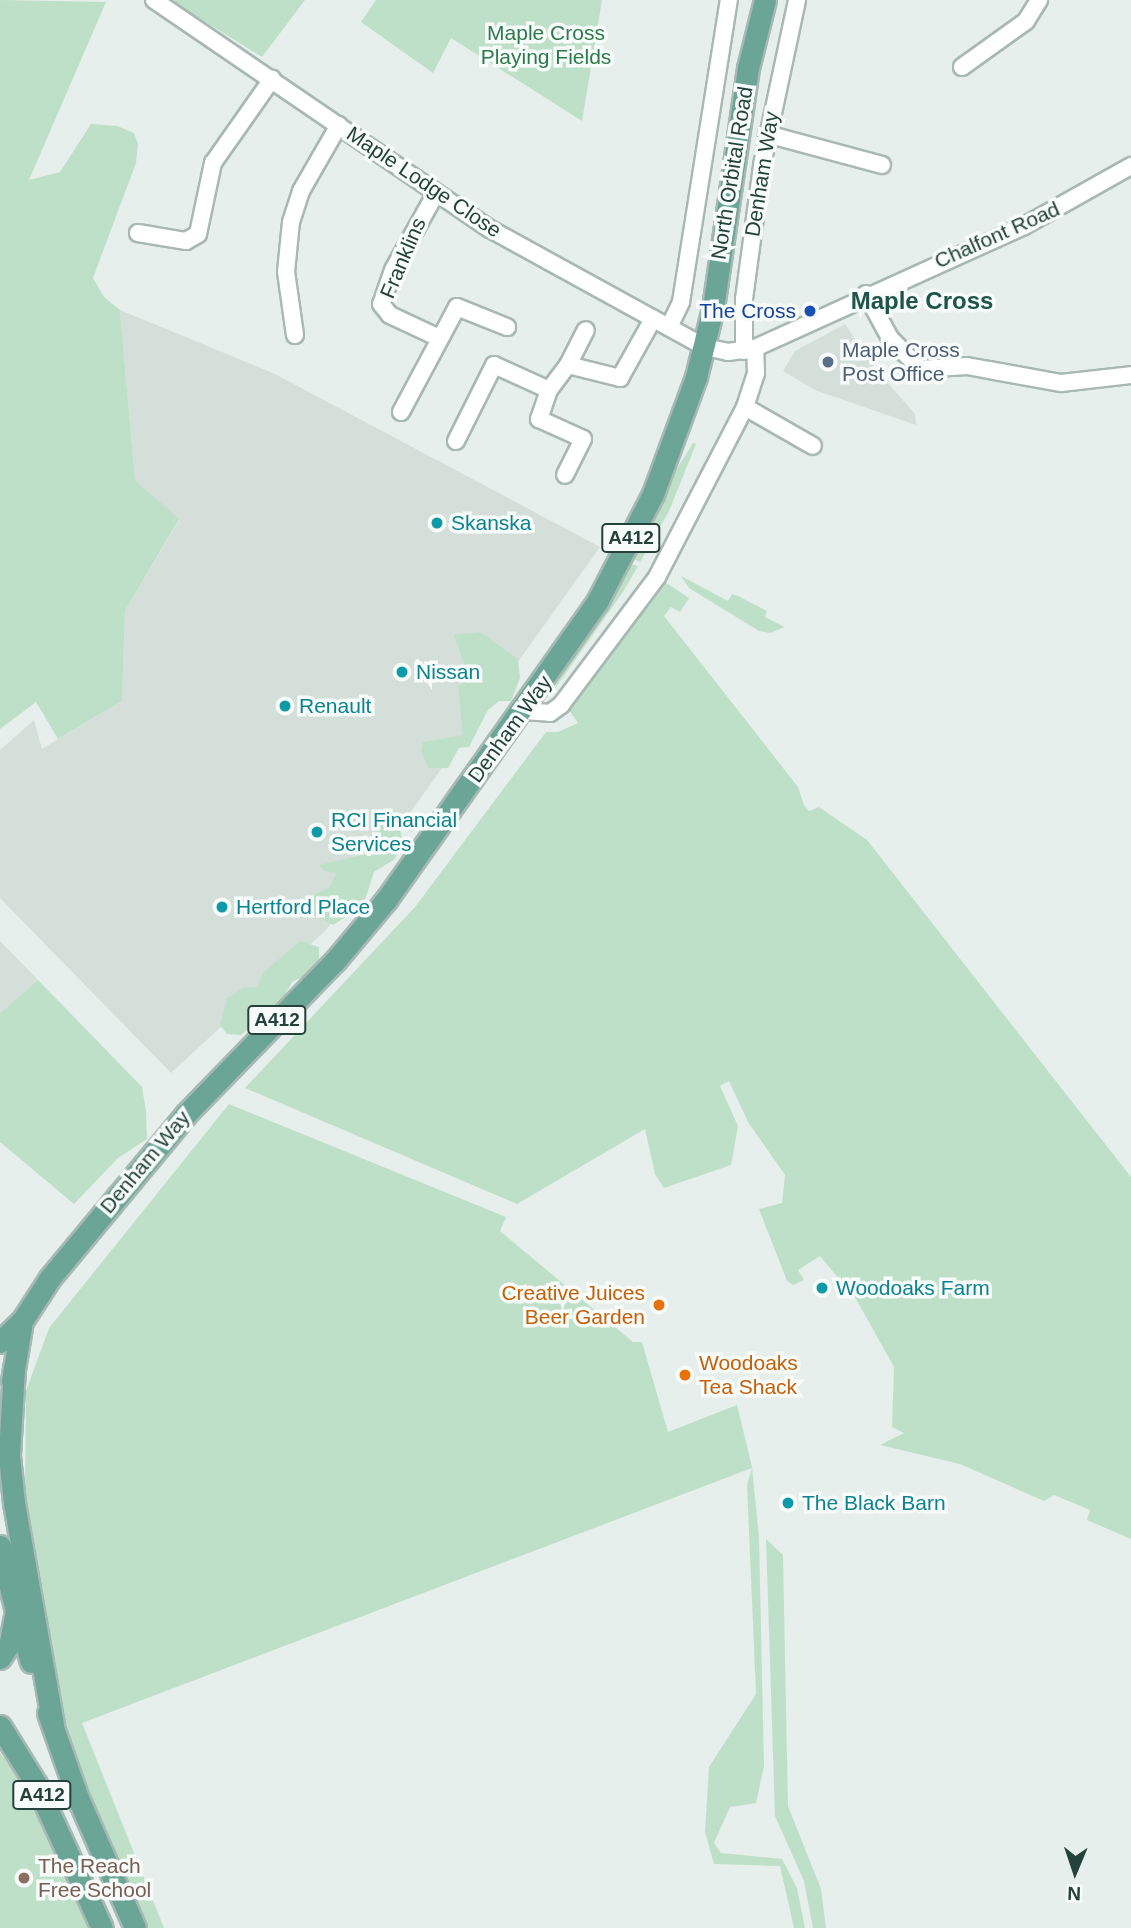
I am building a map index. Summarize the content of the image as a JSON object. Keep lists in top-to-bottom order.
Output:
{
  "streets": {
    "main road": ["North Orbital Road", "Denham Way", "A412"],
    "street": ["Maple Lodge Close", "Chalfont Road", "Franklins"]
  },
  "crossings": [
    ["North Orbital Road", "Denham Way"],
    ["North Orbital Road", "Maple Lodge Close"],
    ["Denham Way", "Maple Lodge Close"],
    ["Denham Way", "Chalfont Road"],
    ["Denham Way", "A412"],
    ["Maple Lodge Close", "Franklins"]
  ],
  "districts": ["Maple Cross"],
  "parks": ["Maple Cross Playing Fields"],
  "places": [
    "The Cross",
    "Maple Cross Post Office",
    "Skanska",
    "Nissan",
    "Renault",
    "RCI Financial Services",
    "Hertford Place",
    "Woodoaks Farm",
    "Creative Juices Beer Garden",
    "Woodoaks Tea Shack",
    "The Black Barn",
    "The Reach Free School"
  ],
  "north": "bottom"
}
